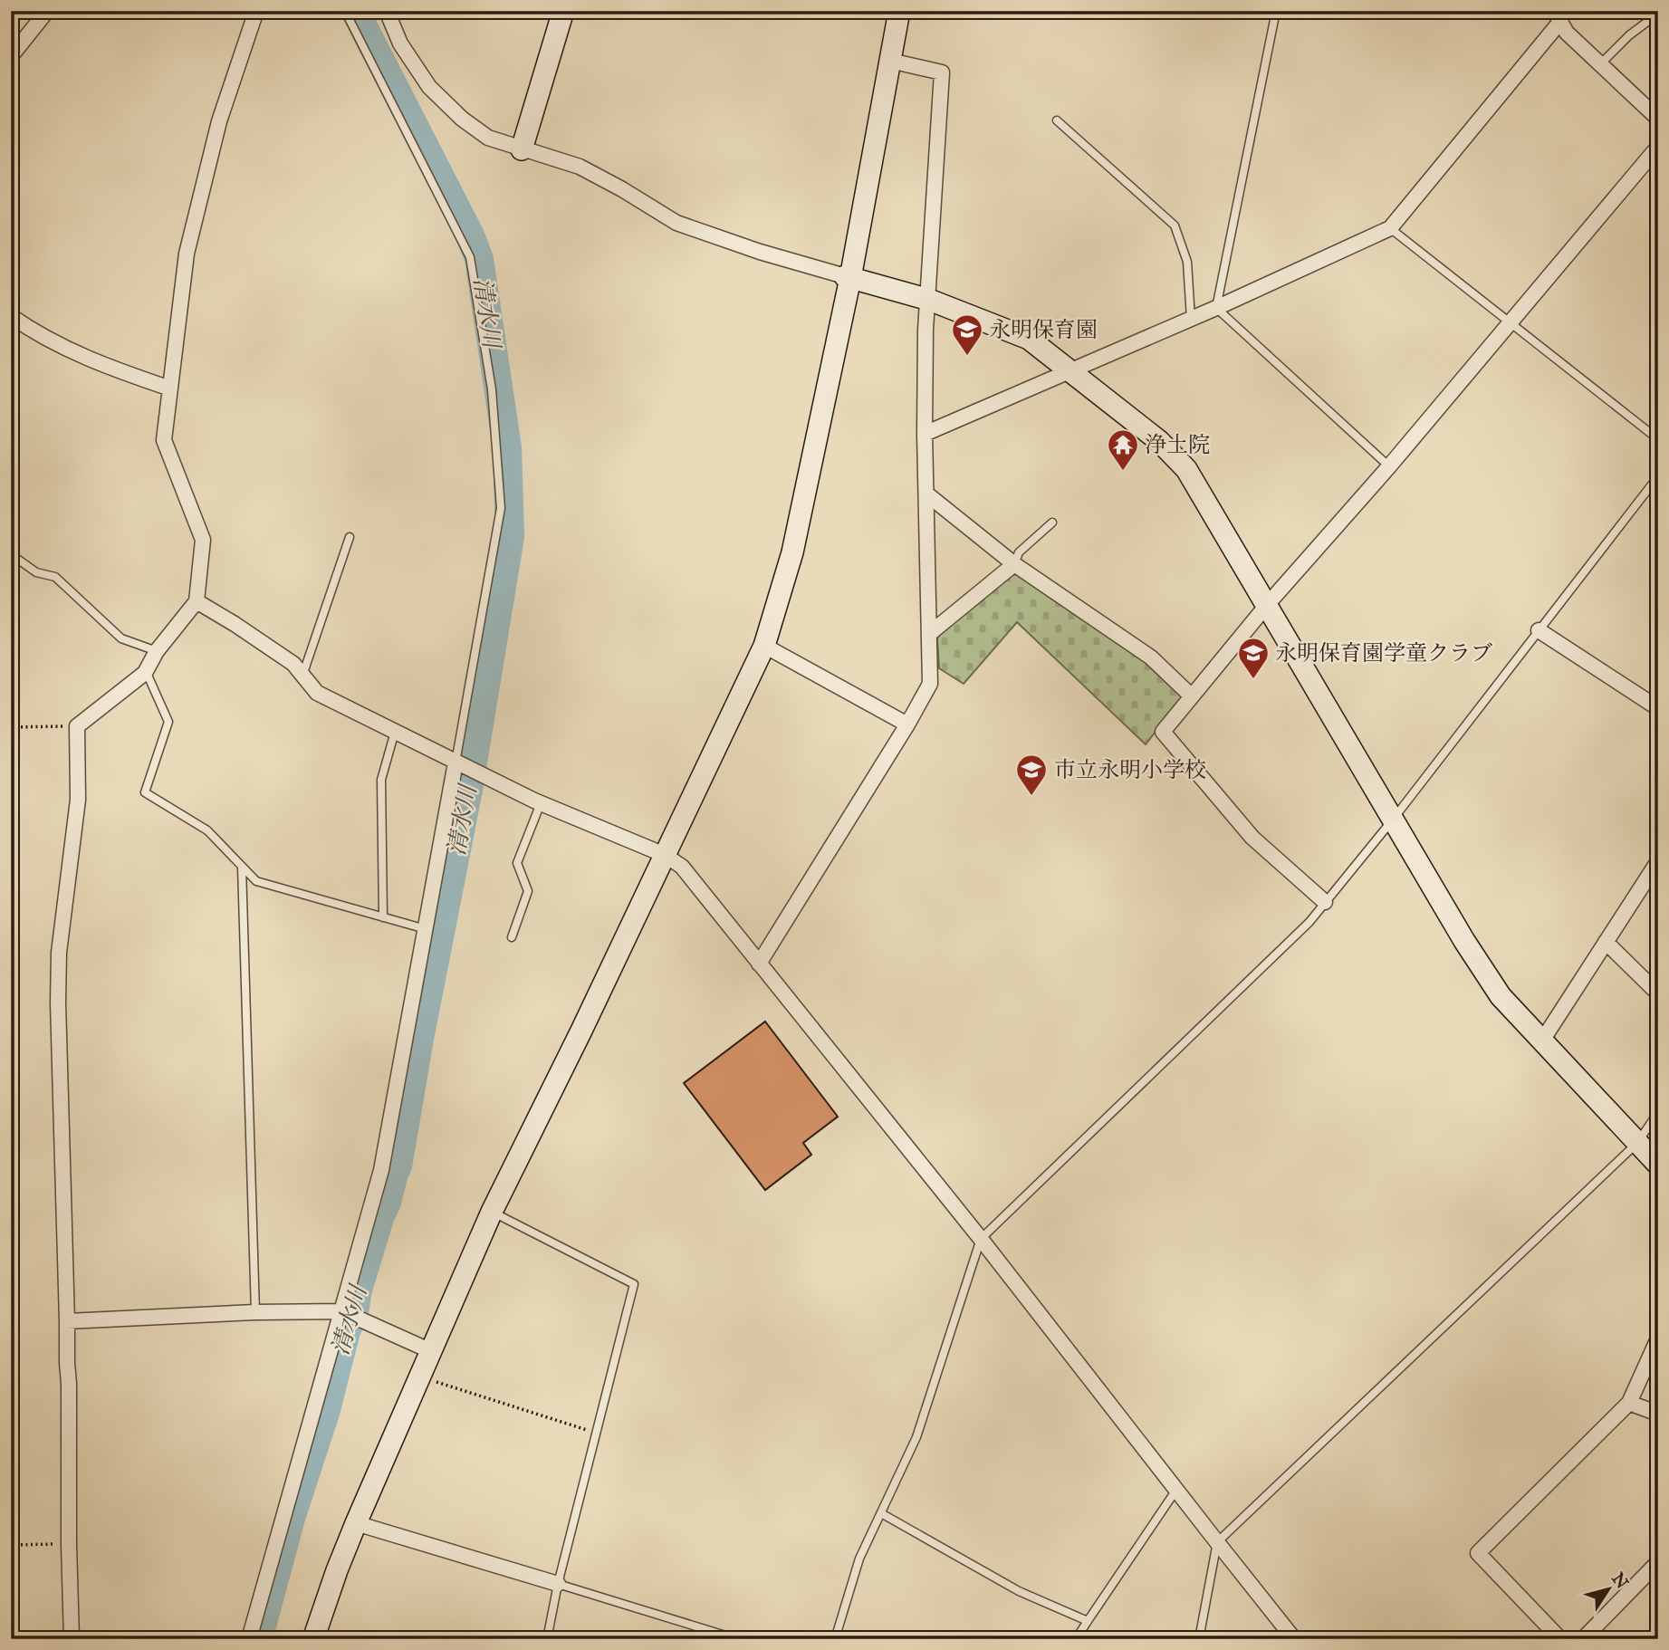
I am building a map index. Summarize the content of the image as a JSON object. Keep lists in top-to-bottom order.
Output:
{
  "water": ["清水川"],
  "places": {
    "school or university": ["永明保育園", "永明保育園学童クラブ", "市立永明小学校"],
    "temple": ["浄土院"]
  },
  "north": "top right"
}
